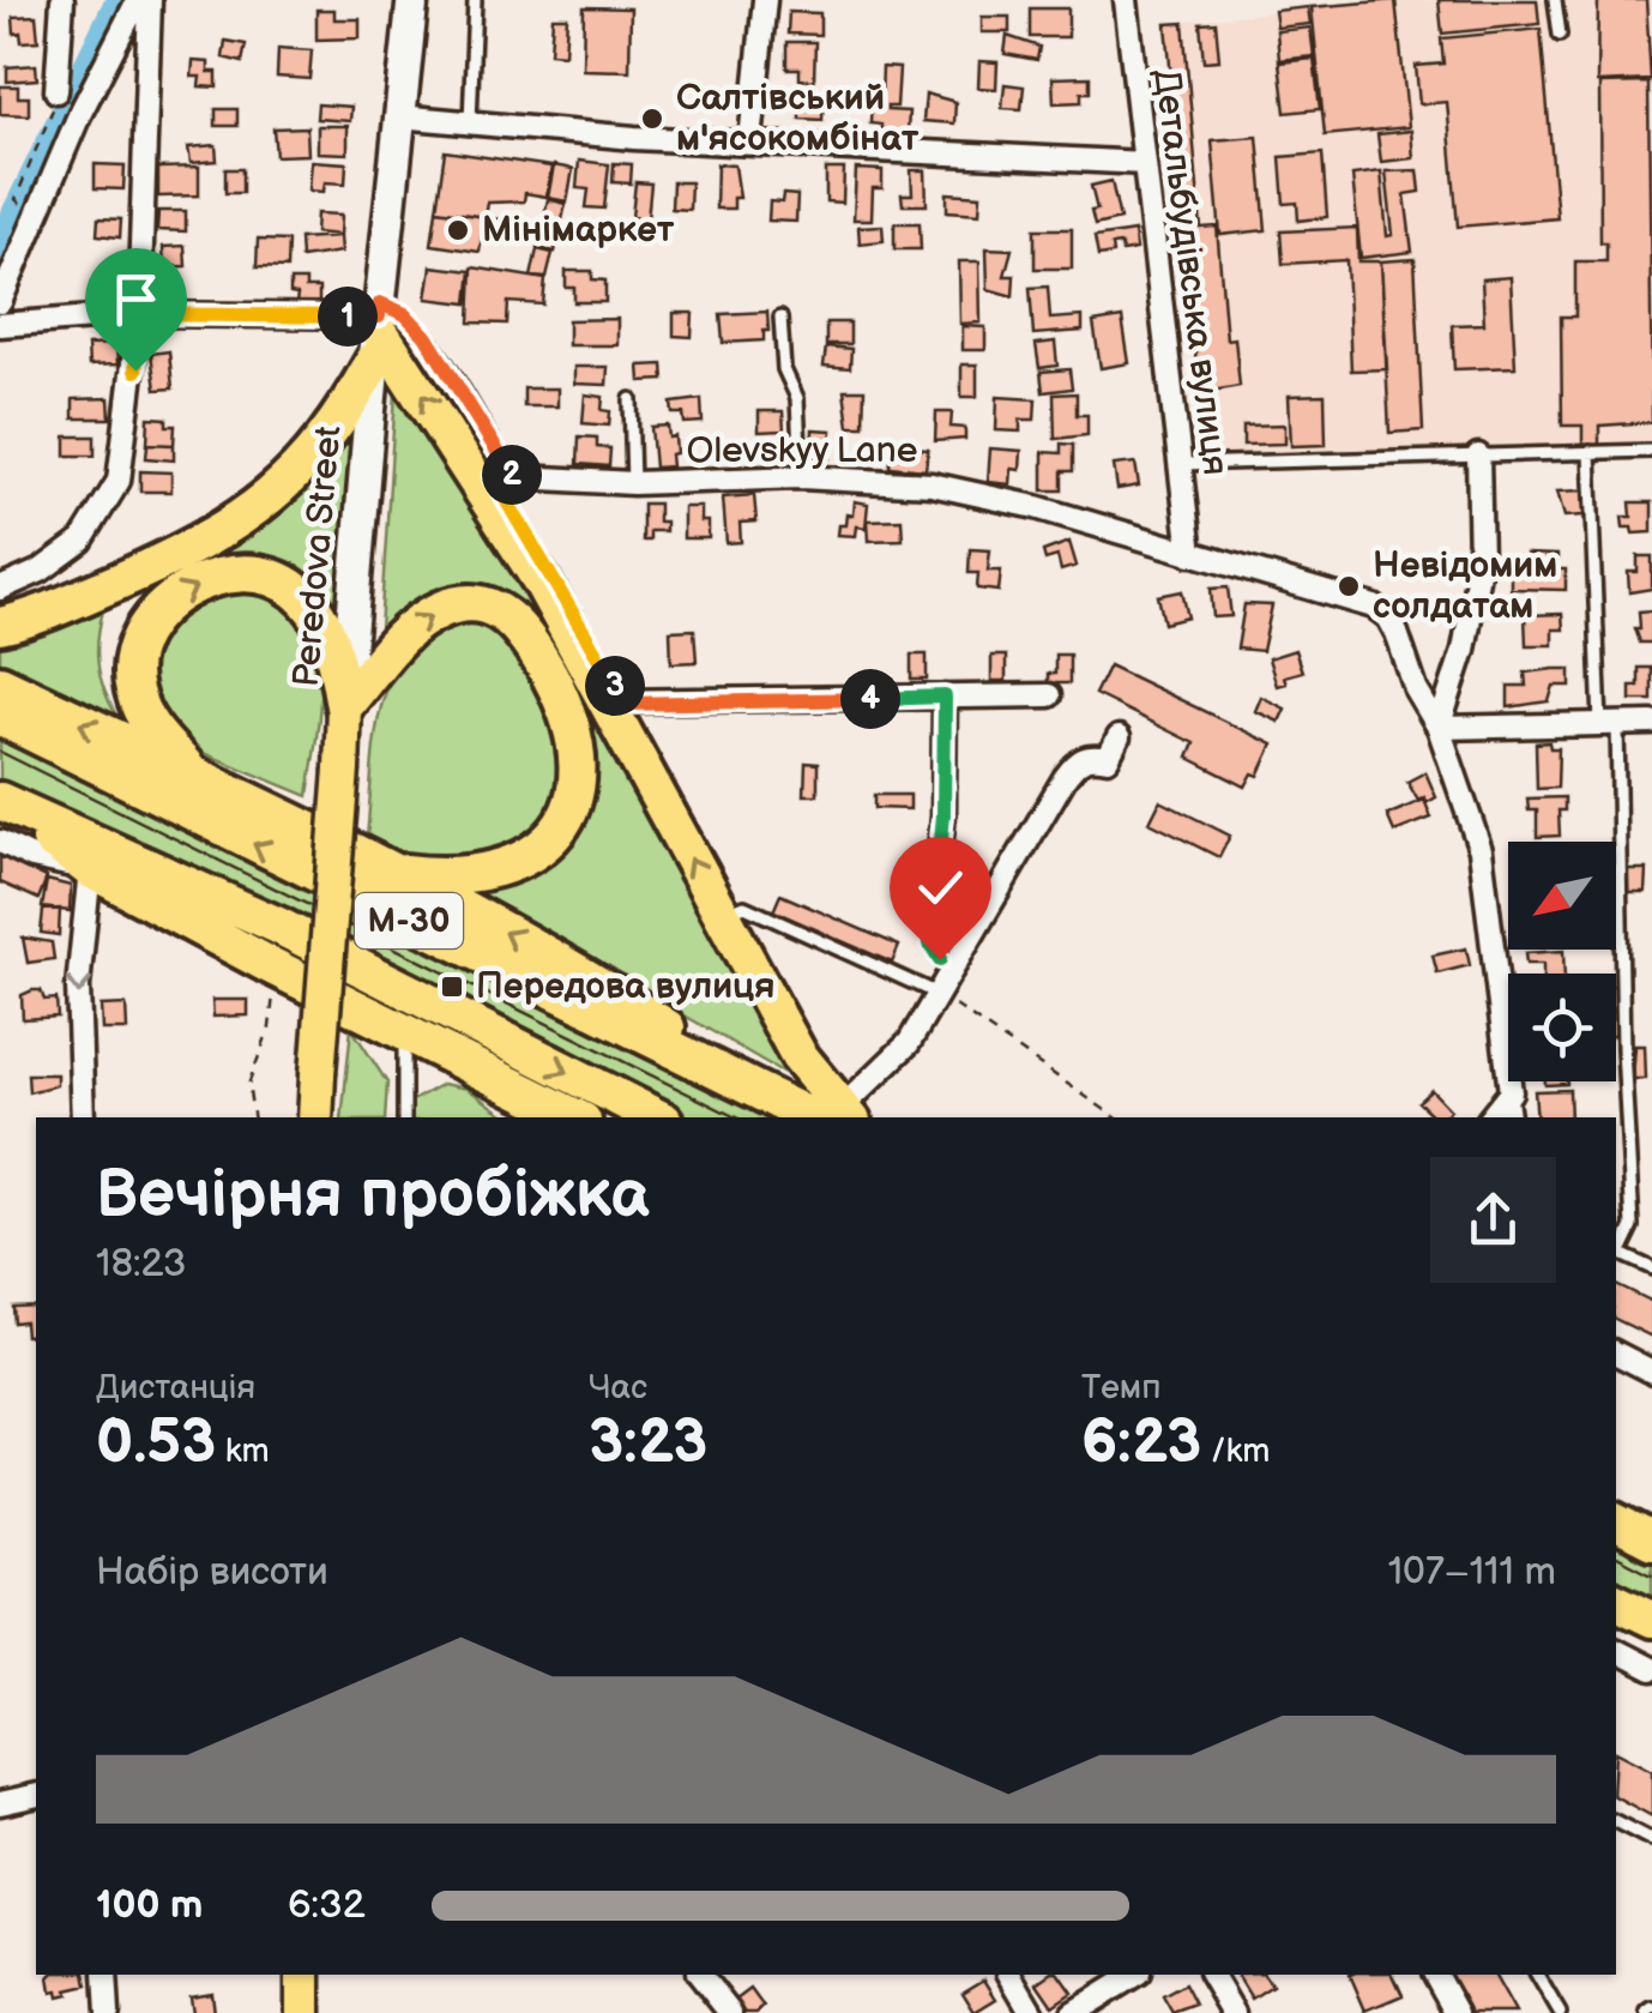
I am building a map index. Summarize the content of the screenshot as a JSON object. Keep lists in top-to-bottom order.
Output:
{
  "streets": {
    "highway": ["М-30"],
    "main road": ["Peredova Street"],
    "street": ["Детальбудівська вулиця", "Olevskyy Lane"]
  },
  "crossings": [
    ["Детальбудівська вулиця", "Olevskyy Lane"]
  ],
  "places": {
    "other": ["Салтівський м'ясокомбінат", "Мінімаркет", "Невідомим солдатам"],
    "transit": ["Передова вулиця"]
  },
  "north": "bottom left",
  "page": {
    "pins": [
      "1",
      "2",
      "3",
      "4"
    ],
    "heading": ["Вечірня пробіжка", "18:23"],
    "stats": [
      ["Дистанція", "0.53 km"],
      ["Час", "3:23"],
      ["Темп", "6:23 /km"]
    ],
    "chart": ["Набір висоти", "107–111 m"],
    "list": [
      {
        "name": "100 m",
        "note": "6:32"
      }
    ]
  }
}
